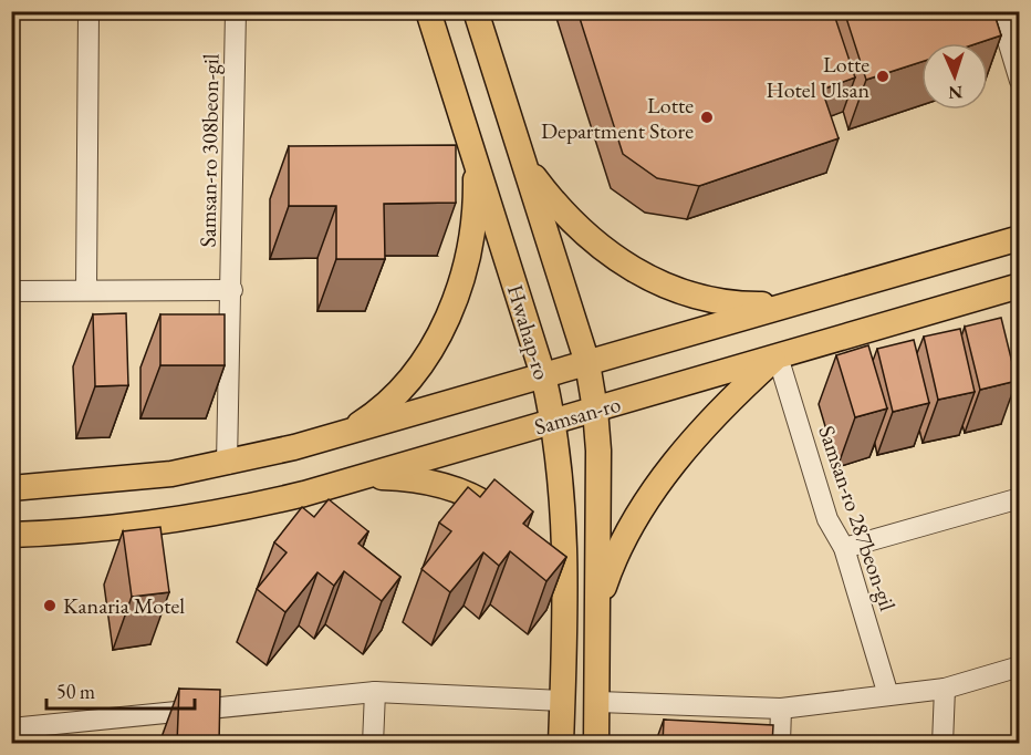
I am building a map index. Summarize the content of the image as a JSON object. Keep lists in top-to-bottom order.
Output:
{
  "streets": {
    "main road": ["Hwahap-ro", "Samsan-ro"],
    "street": ["Samsan-ro 308beon-gil", "Samsan-ro 287beon-gil"]
  },
  "crossings": [
    ["Hwahap-ro", "Samsan-ro"],
    ["Samsan-ro", "Samsan-ro 287beon-gil"]
  ],
  "places": ["Lotte Hotel Ulsan", "Lotte Department Store", "Kanaria Motel"],
  "scale_bar": "50 m",
  "north": "bottom"
}
